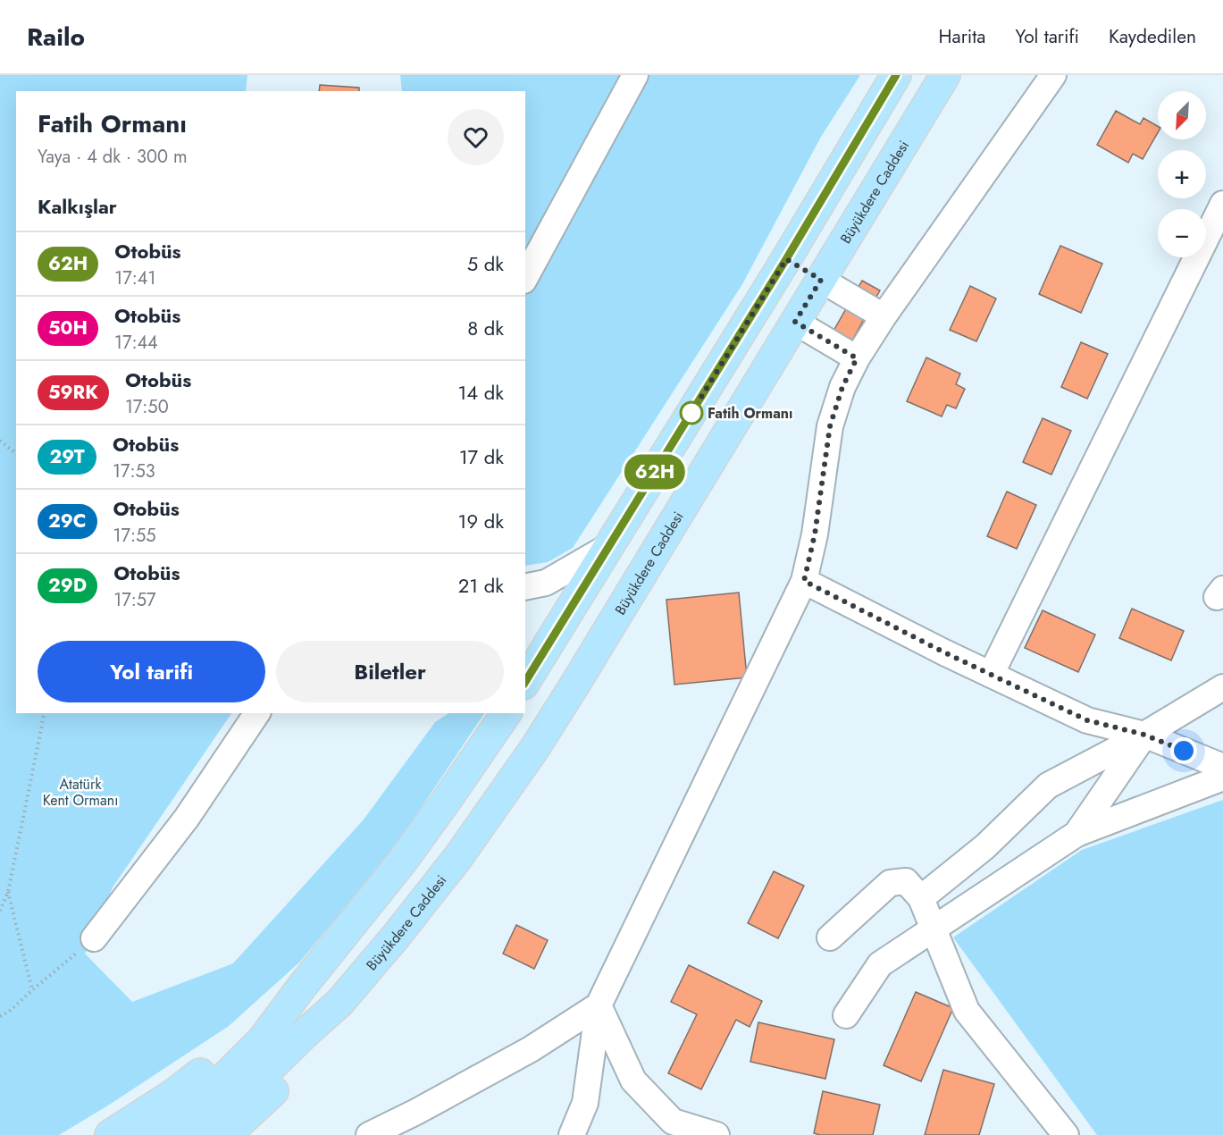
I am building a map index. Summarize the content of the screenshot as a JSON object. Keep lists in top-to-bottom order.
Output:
{
  "streets": {
    "main road": ["Büyükdere Caddesi"]
  },
  "parks": ["Atatürk Kent Ormanı"],
  "places": ["Fatih Ormanı"],
  "lines": ["bus line 62H"],
  "north": "bottom left",
  "page": {
    "header": "Railo",
    "nav": ["Harita", "Yol tarifi", "Kaydedilen"],
    "on_map": "62H",
    "map_buttons": ["+", "−"],
    "heading": [
      ["Fatih Ormanı", "Yaya · 4 dk · 300 m"],
      "Kalkışlar"
    ],
    "list": [
      {
        "mark": "62H",
        "name": "Otobüs",
        "note": "17:41",
        "value": "5 dk"
      },
      {
        "mark": "50H",
        "name": "Otobüs",
        "note": "17:44",
        "value": "8 dk"
      },
      {
        "mark": "59RK",
        "name": "Otobüs",
        "note": "17:50",
        "value": "14 dk"
      },
      {
        "mark": "29T",
        "name": "Otobüs",
        "note": "17:53",
        "value": "17 dk"
      },
      {
        "mark": "29C",
        "name": "Otobüs",
        "note": "17:55",
        "value": "19 dk"
      },
      {
        "mark": "29D",
        "name": "Otobüs",
        "note": "17:57",
        "value": "21 dk"
      }
    ],
    "buttons": ["Yol tarifi", "Biletler"]
  }
}
